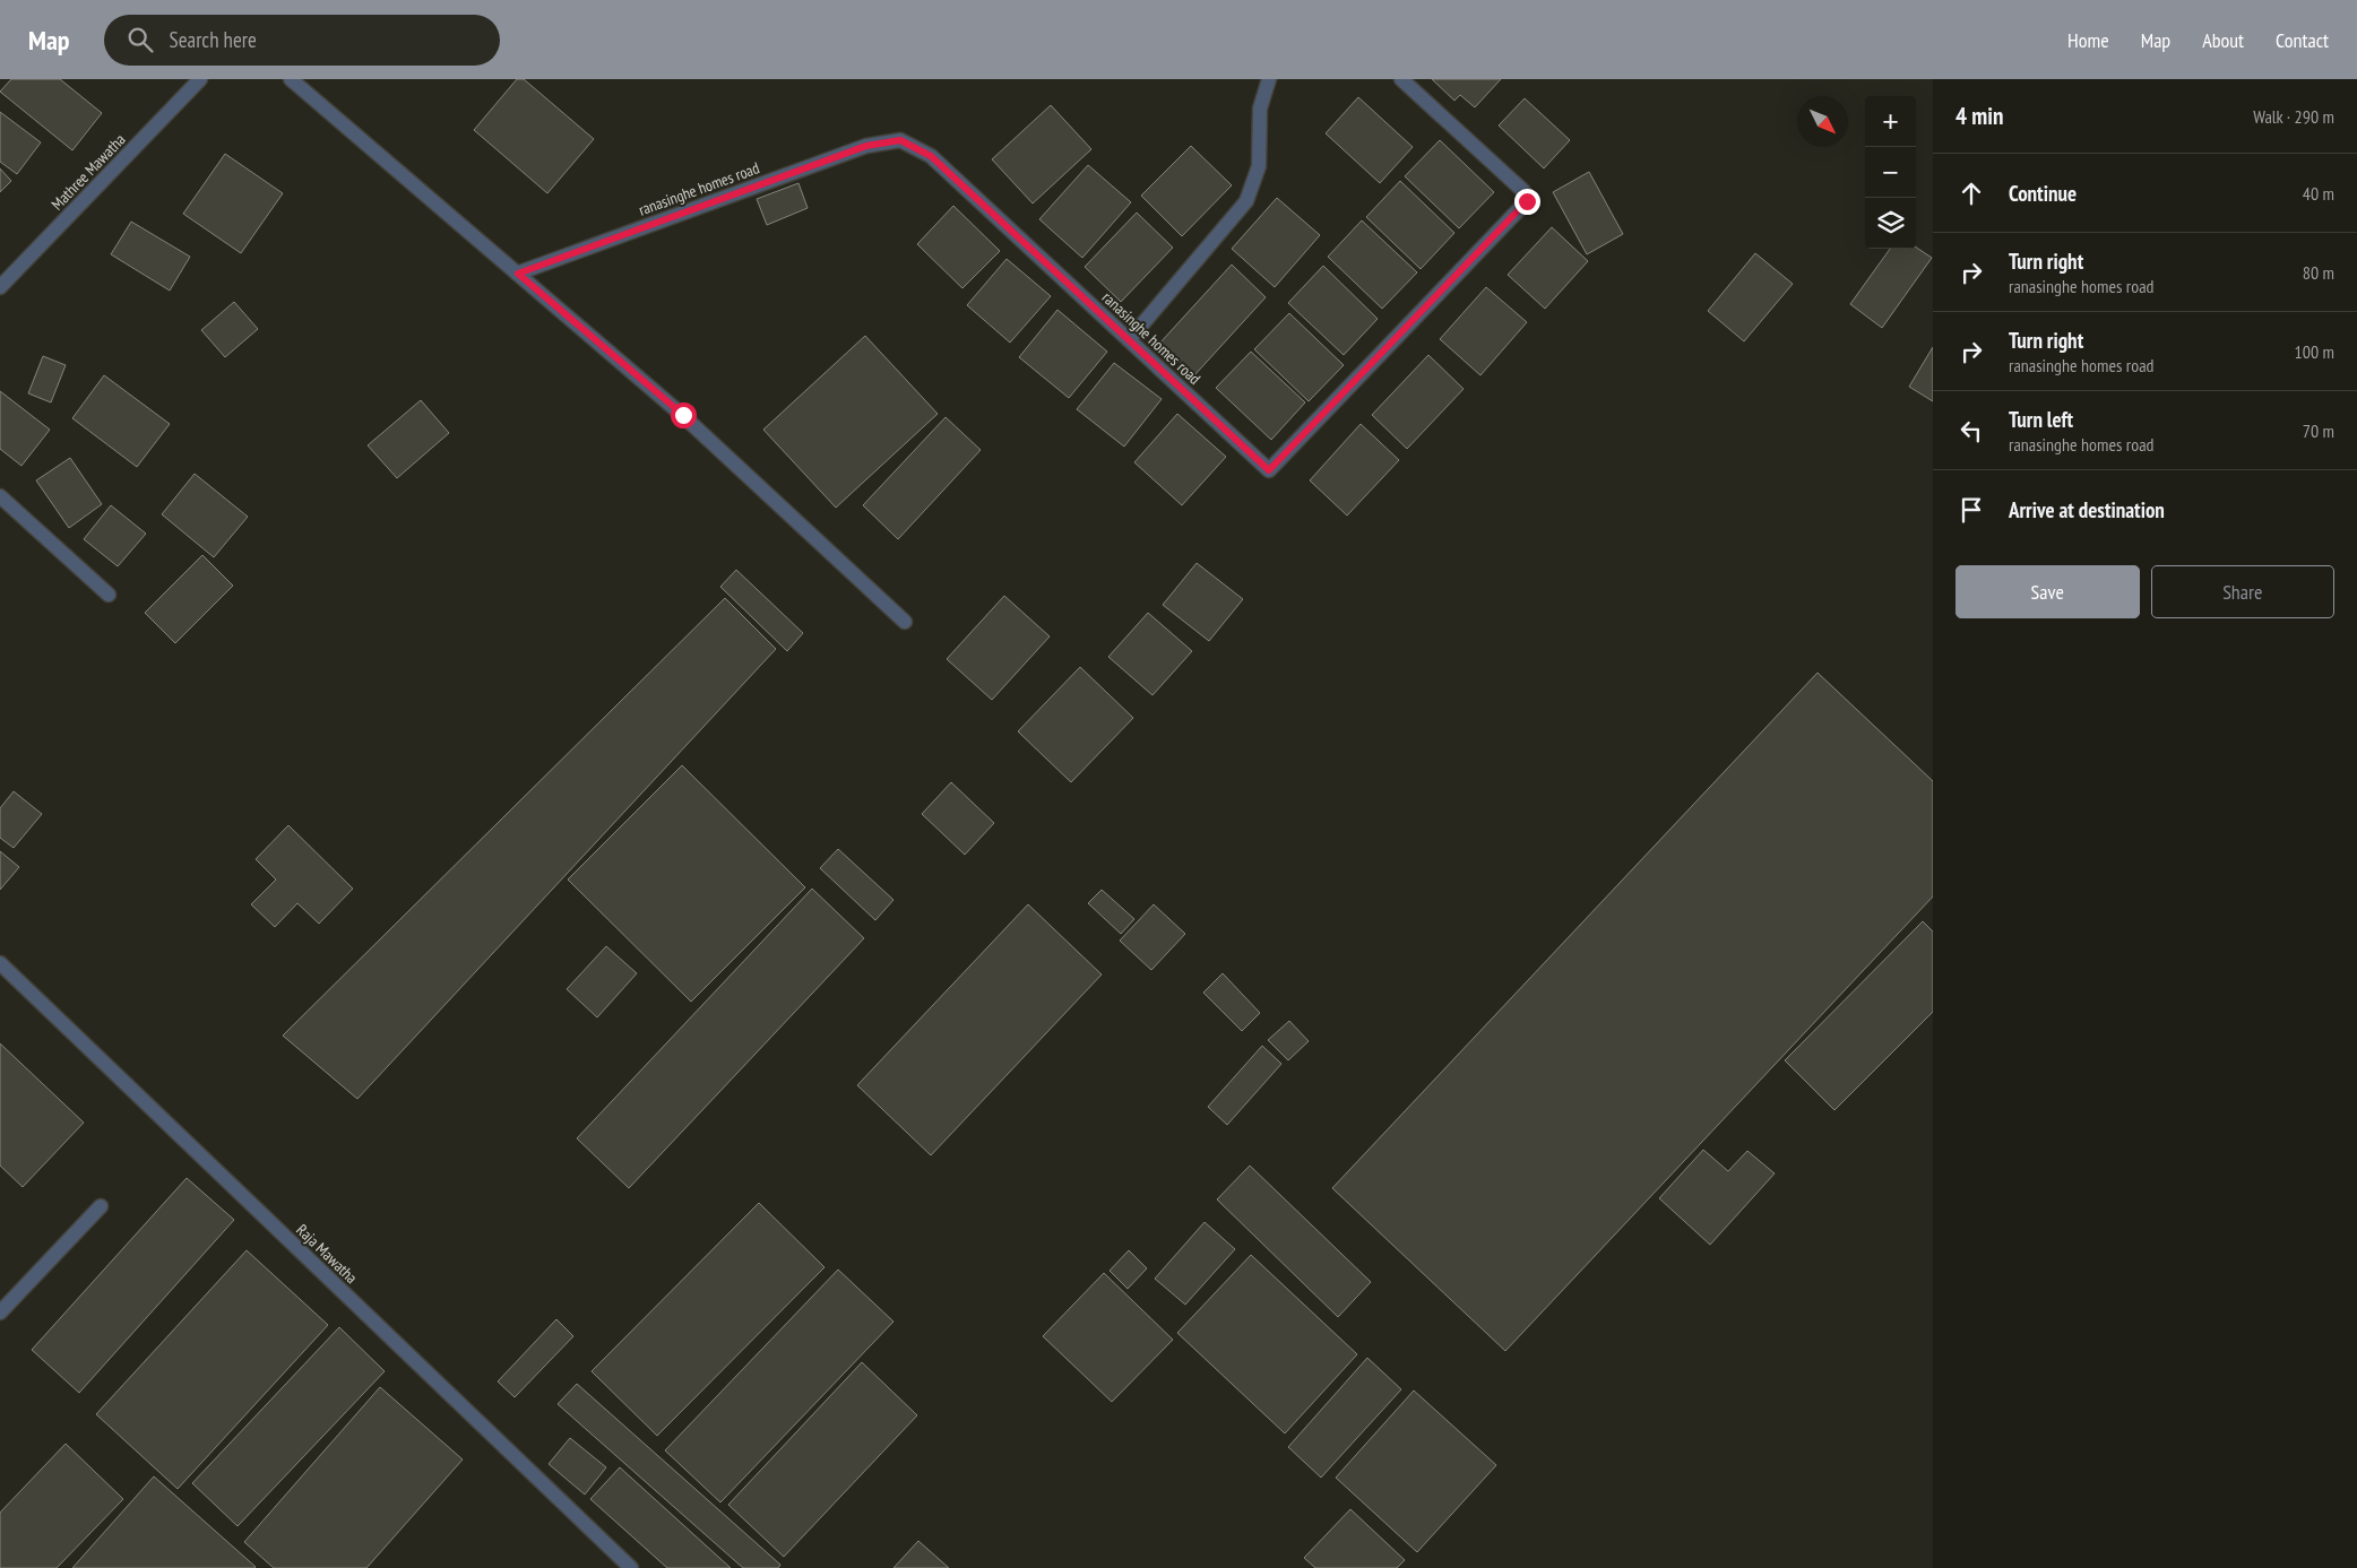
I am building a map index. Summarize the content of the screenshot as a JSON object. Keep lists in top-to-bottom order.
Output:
{
  "streets": {
    "street": ["Mathree Mawatha", "ranasinghe homes road", "Raja Mawatha"]
  },
  "north": "bottom right",
  "page": {
    "header": "Map",
    "search": "Search here",
    "nav": [
      "Home",
      "Map",
      "About",
      "Contact"
    ],
    "heading": ["4 min", "Walk · 290 m"],
    "map_buttons": ["+", "−"],
    "list": [
      ["Continue", "40 m"],
      ["Turn right", "ranasinghe homes road", "80 m"],
      ["Turn right", "ranasinghe homes road", "100 m"],
      ["Turn left", "ranasinghe homes road", "70 m"],
      "Arrive at destination"
    ],
    "buttons": ["Save", "Share"]
  }
}
